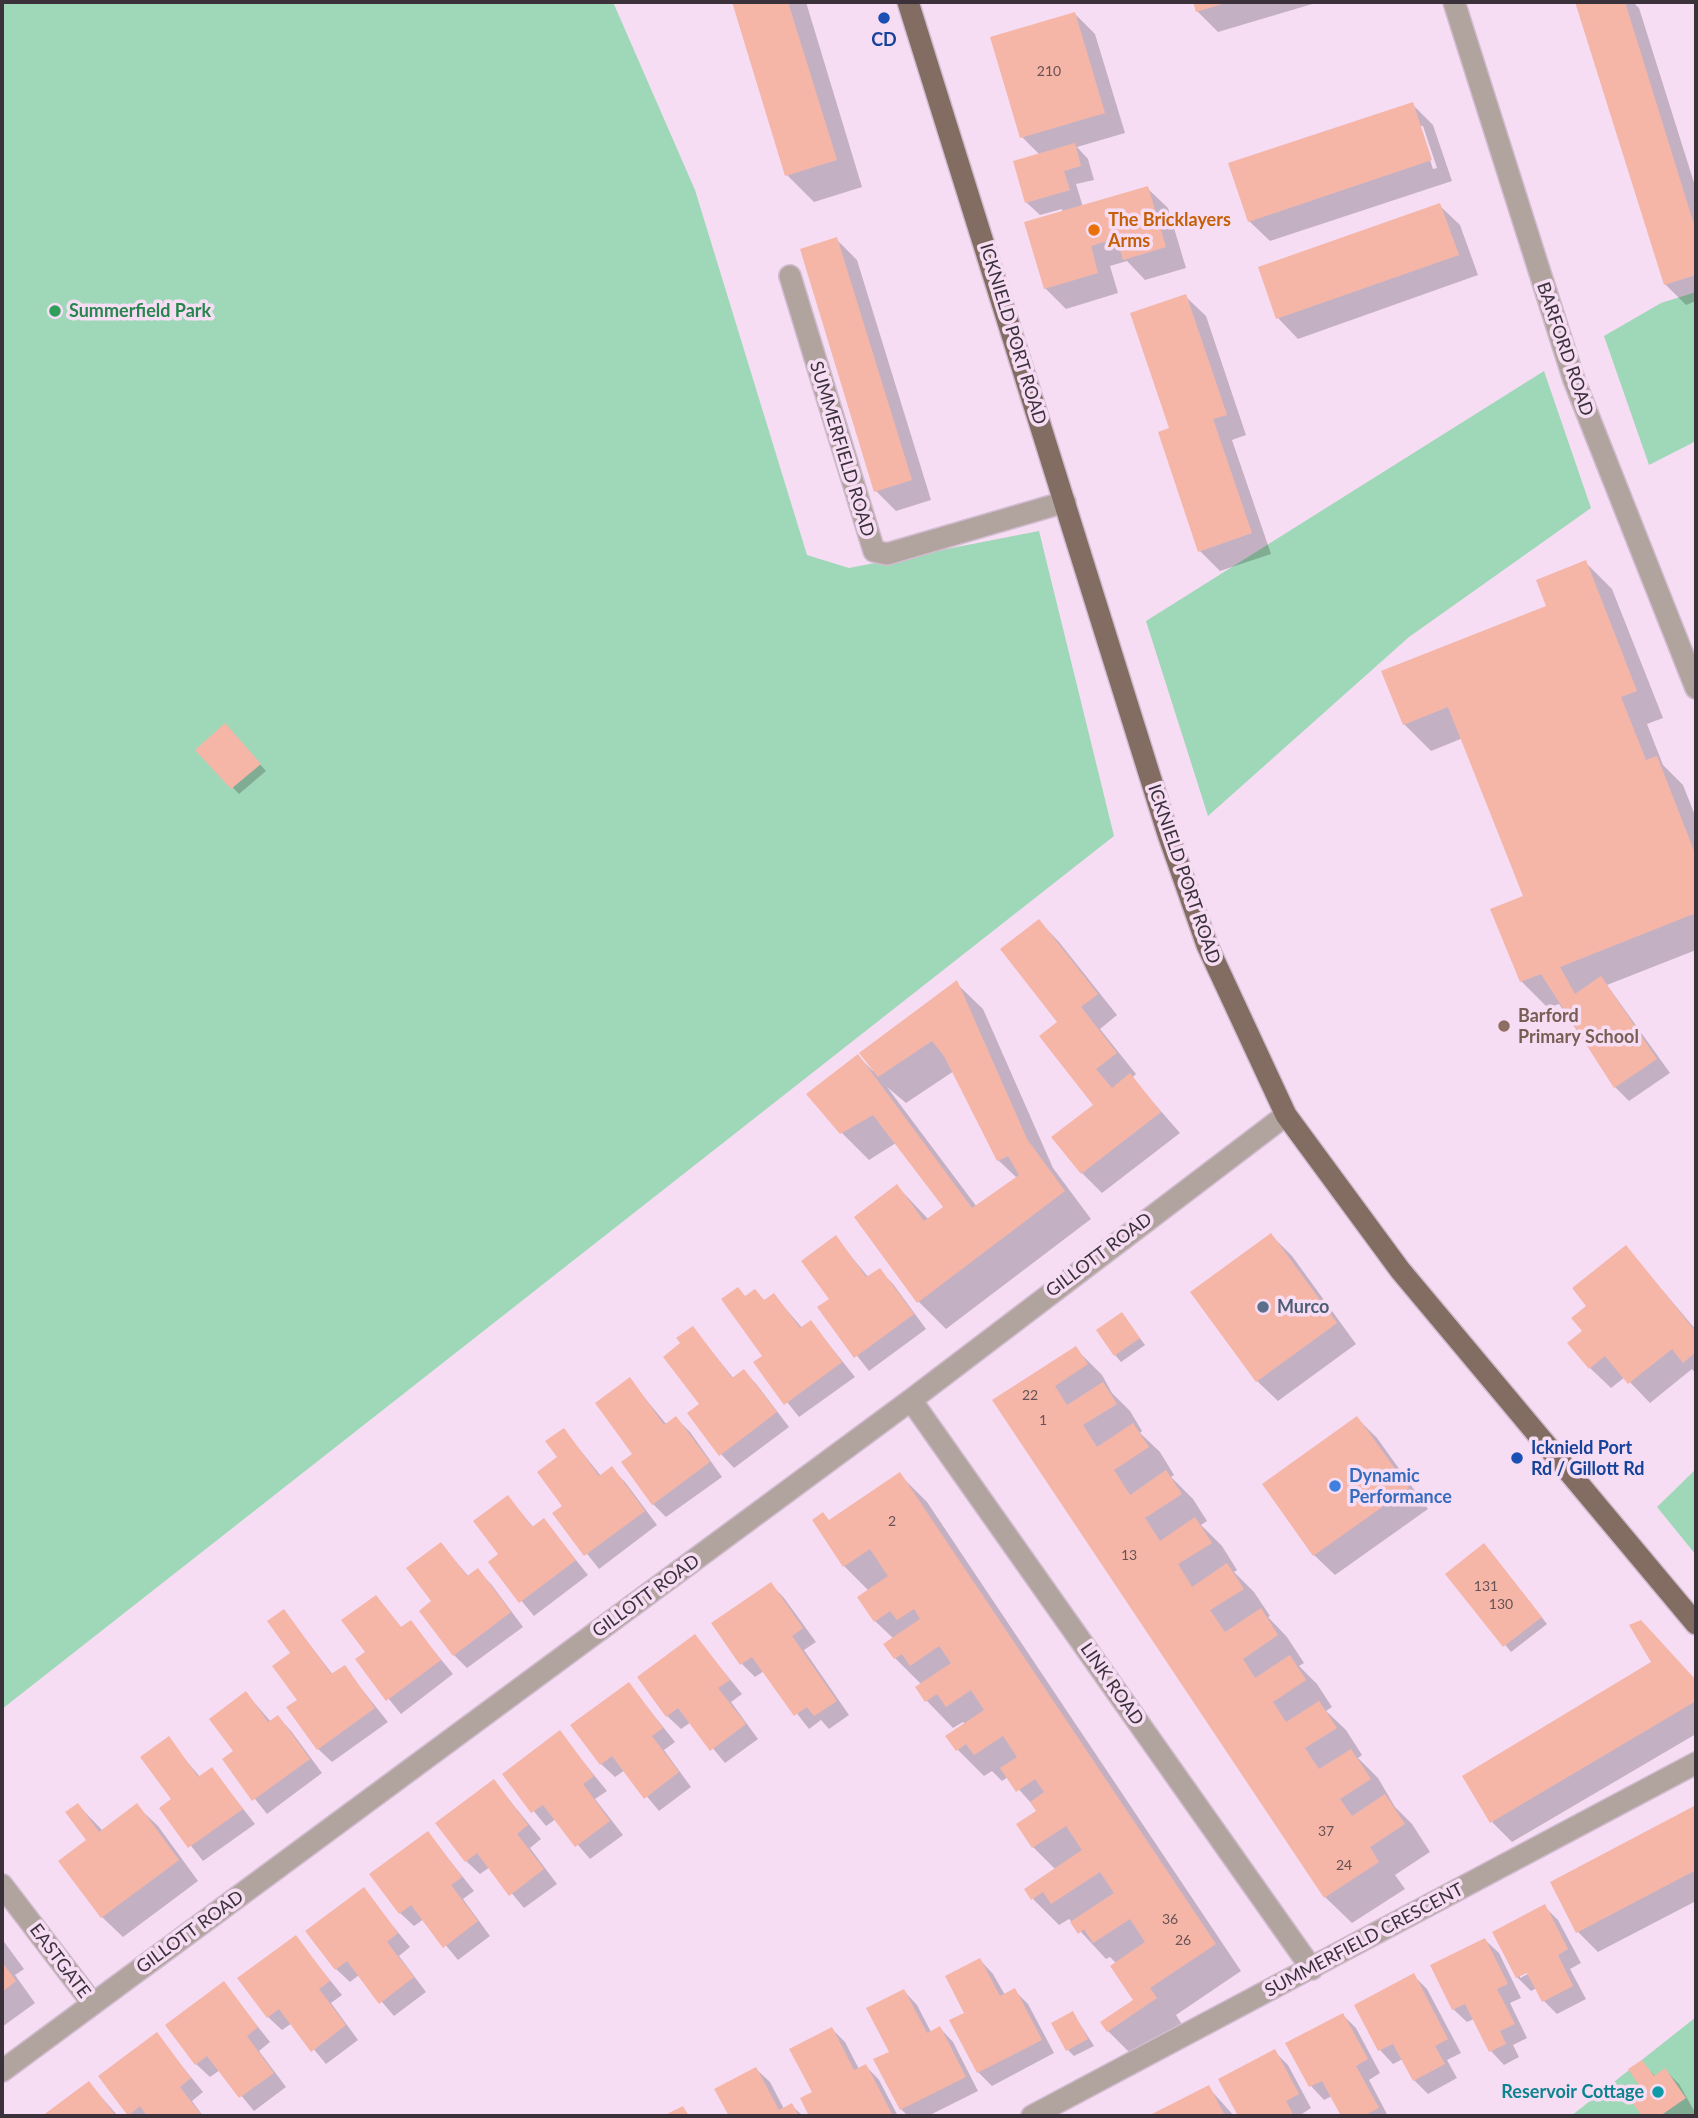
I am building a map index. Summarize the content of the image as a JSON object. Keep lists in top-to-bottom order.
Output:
{
  "streets": {
    "main road": ["ICKNIELD PORT ROAD"],
    "street": [
      "BARFORD ROAD",
      "SUMMERFIELD ROAD",
      "GILLOTT ROAD",
      "LINK ROAD",
      "SUMMERFIELD CRESCENT",
      "EASTGATE"
    ]
  },
  "crossings": [
    ["ICKNIELD PORT ROAD", "SUMMERFIELD ROAD"],
    ["ICKNIELD PORT ROAD", "GILLOTT ROAD"],
    ["GILLOTT ROAD", "LINK ROAD"],
    ["GILLOTT ROAD", "EASTGATE"],
    ["LINK ROAD", "SUMMERFIELD CRESCENT"]
  ],
  "places": [
    "CD",
    "The Bricklayers Arms",
    "Summerfield Park",
    "Barford Primary School",
    "Murco",
    "Icknield Port Rd / Gillott Rd",
    "Dynamic Performance",
    "Reservoir Cottage"
  ],
  "house_numbers": [
    "210",
    "22",
    "1",
    "2",
    "13",
    "131",
    "130",
    "37",
    "24",
    "36",
    "26"
  ]
}
